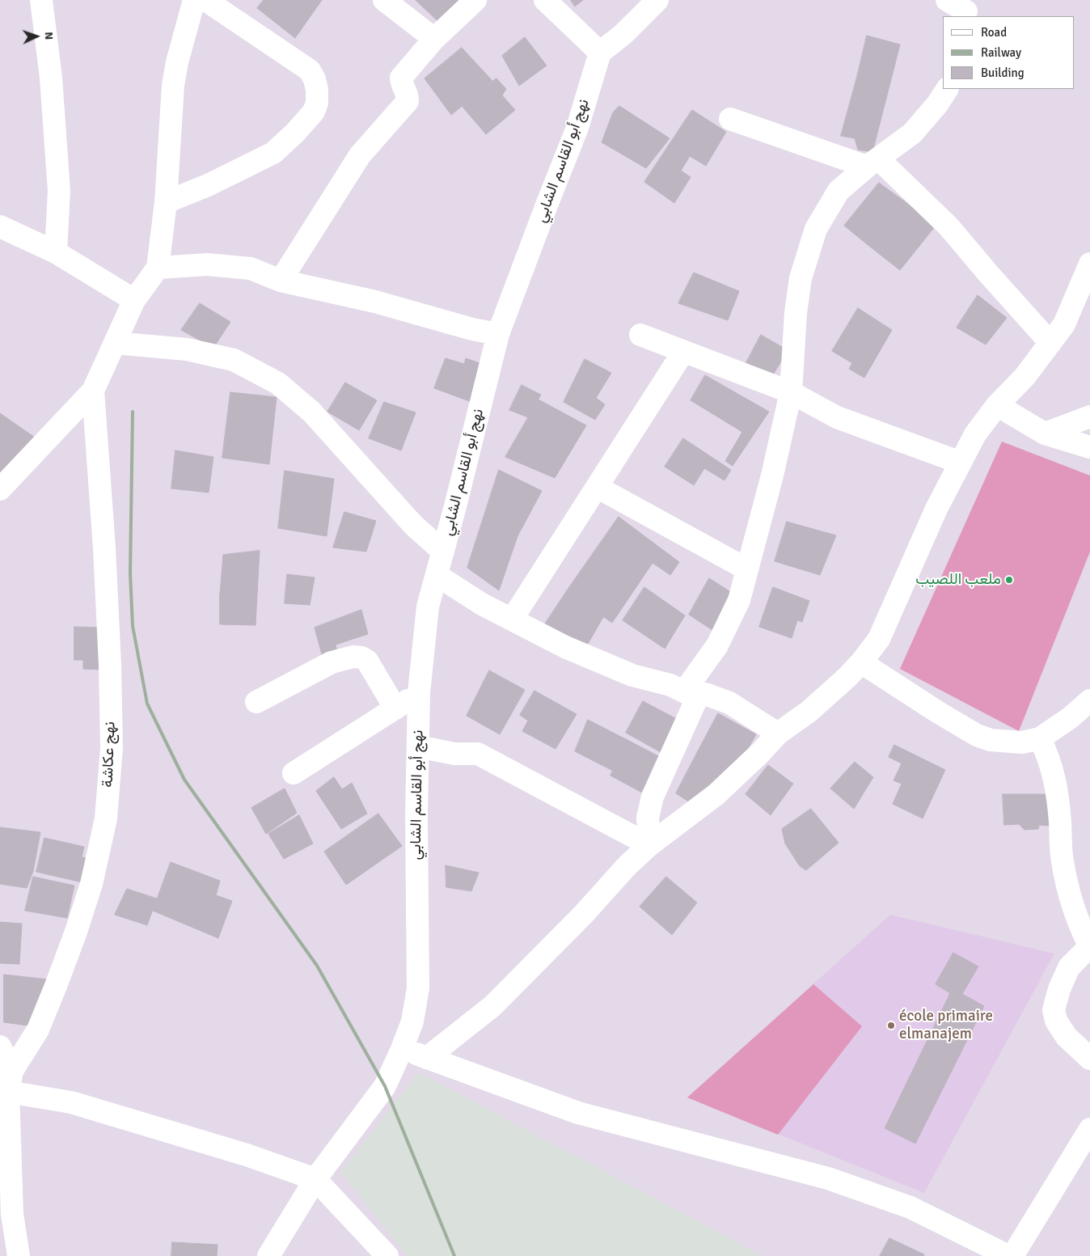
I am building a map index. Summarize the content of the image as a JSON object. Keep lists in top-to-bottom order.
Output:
{
  "streets": {
    "street": ["نهج أبو القاسم الشابي", "نهج عكاشة"]
  },
  "places": ["ملعب اللصيب", "école primaire elmanajem"],
  "legend": ["Road", "Railway", "Building"],
  "north": "right"
}
